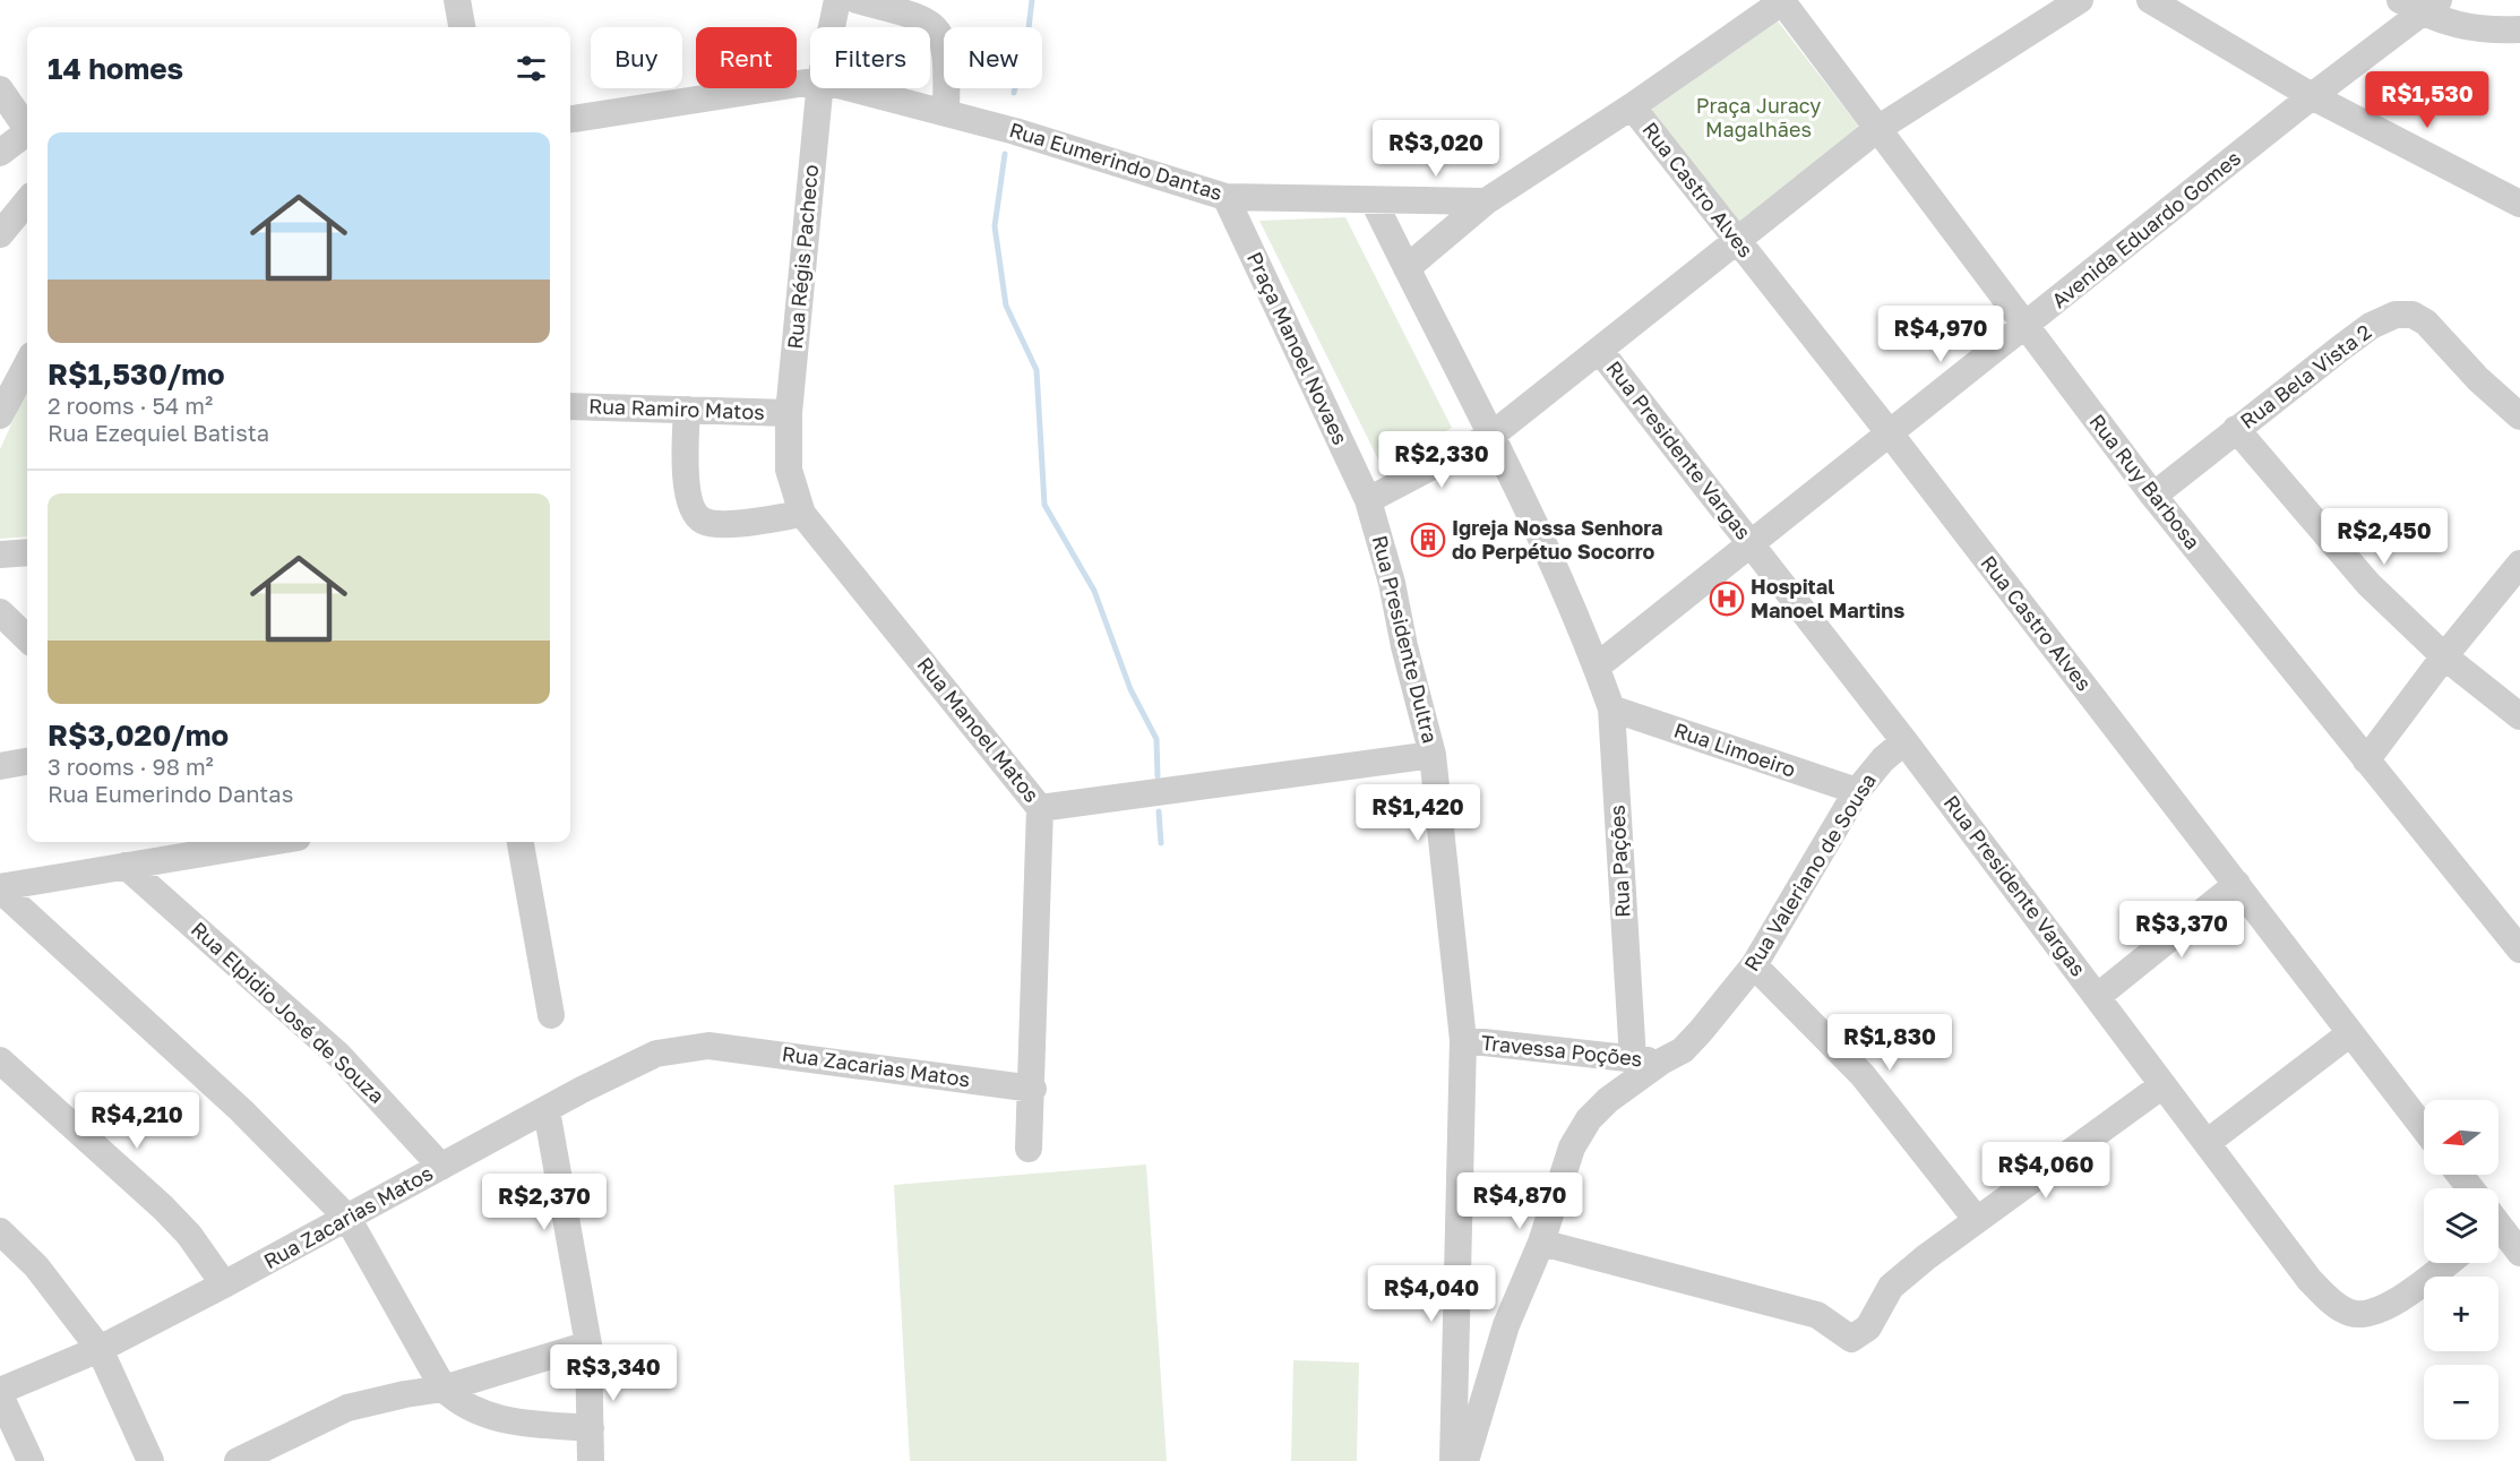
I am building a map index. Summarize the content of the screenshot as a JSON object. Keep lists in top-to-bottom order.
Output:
{
  "streets": {
    "street": [
      "Rua Eumerindo Dantas",
      "Rua Castro Alves",
      "Avenida Eduardo Gomes",
      "Rua Régis Pacheco",
      "Praça Manoel Novaes",
      "Rua Bela Vista 2",
      "Rua Ramiro Matos",
      "Rua Presidente Vargas",
      "Rua Ruy Barbosa",
      "Rua Presidente Dultra",
      "Rua Manoel Matos",
      "Rua Limoeiro",
      "Rua Pações",
      "Rua Valeriano de Sousa",
      "Rua Elpidio José de Souza",
      "Travessa Poções",
      "Rua Zacarias Matos"
    ]
  },
  "crossings": [
    ["Rua Eumerindo Dantas", "Praça Manoel Novaes"],
    ["Rua Castro Alves", "Avenida Eduardo Gomes"],
    ["Avenida Eduardo Gomes", "Rua Presidente Vargas"],
    ["Avenida Eduardo Gomes", "Rua Ruy Barbosa"],
    ["Avenida Eduardo Gomes", "Rua Pações"],
    ["Rua Régis Pacheco", "Rua Ramiro Matos"],
    ["Rua Régis Pacheco", "Rua Manoel Matos"],
    ["Praça Manoel Novaes", "Rua Presidente Dultra"],
    ["Rua Bela Vista 2", "Rua Ruy Barbosa"],
    ["Rua Presidente Vargas", "Rua Valeriano de Sousa"],
    ["Rua Presidente Dultra", "Travessa Poções"],
    ["Rua Manoel Matos", "Rua Zacarias Matos"],
    ["Rua Limoeiro", "Rua Pações"],
    ["Rua Limoeiro", "Rua Valeriano de Sousa"],
    ["Rua Pações", "Travessa Poções"],
    ["Rua Valeriano de Sousa", "Travessa Poções"],
    ["Rua Elpidio José de Souza", "Rua Zacarias Matos"]
  ],
  "parks": ["Praça Juracy Magalhães"],
  "places": {
    "building": ["Igreja Nossa Senhora do Perpétuo Socorro"],
    "hospital": ["Hospital Manoel Martins"]
  },
  "north": "left",
  "page": {
    "chip": [
      "Buy",
      "Rent",
      "Filters",
      "New"
    ],
    "heading": "14 homes",
    "price": [
      "R$1,530",
      "R$3,020",
      "R$4,970",
      "R$2,330",
      "R$2,450",
      "R$1,420",
      "R$3,370",
      "R$1,830",
      "R$4,210",
      "R$4,060",
      "R$4,870",
      "R$2,370",
      "R$4,040",
      "R$3,340"
    ],
    "list": [
      {
        "name": "R$1,530/mo",
        "note": "2 rooms · 54 m² · Rua Ezequiel Batista"
      },
      {
        "name": "R$3,020/mo",
        "note": "3 rooms · 98 m² · Rua Eumerindo Dantas"
      }
    ],
    "map_buttons": ["+", "−"]
  }
}
